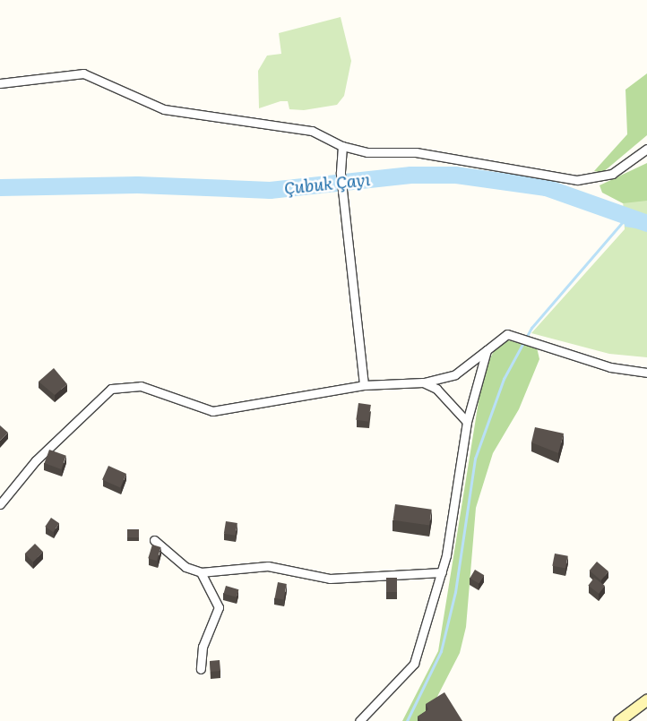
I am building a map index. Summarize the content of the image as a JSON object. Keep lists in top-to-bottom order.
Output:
{
  "water": ["Çubuk Çayı"]
}
